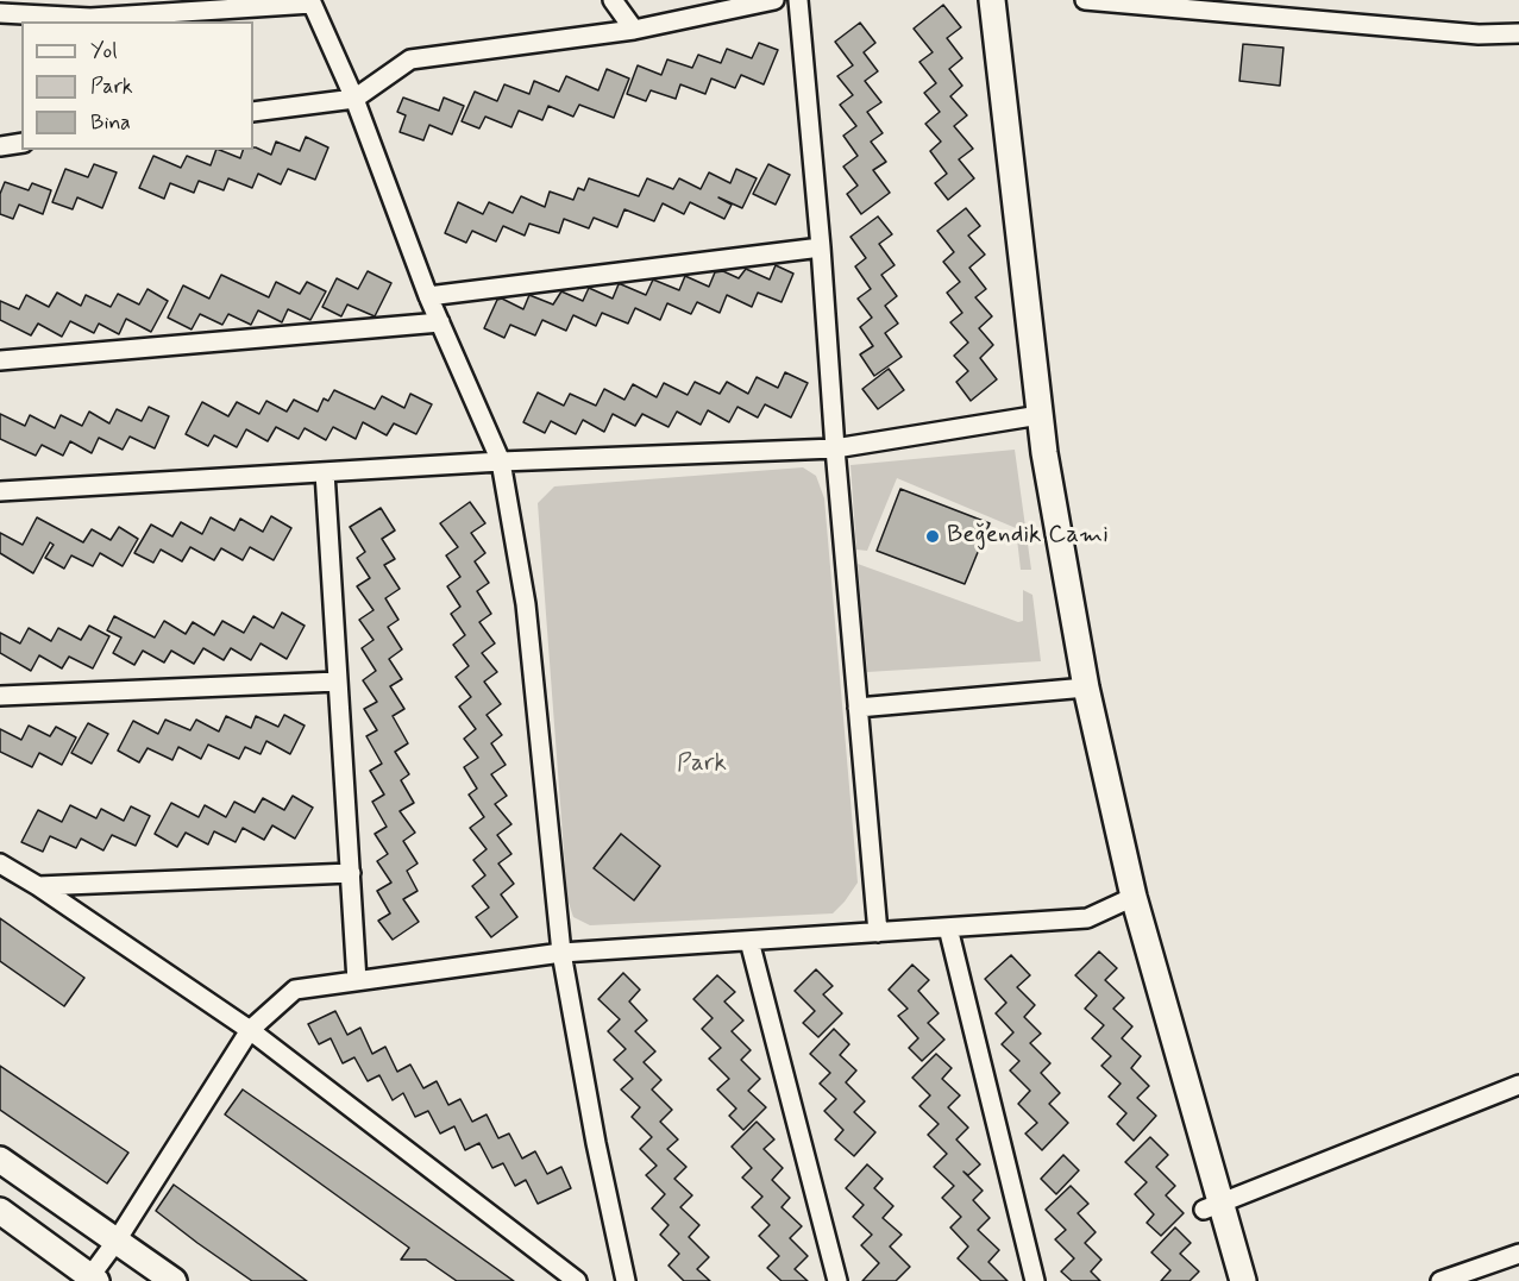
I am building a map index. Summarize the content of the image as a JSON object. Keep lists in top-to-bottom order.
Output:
{
  "parks": ["Park"],
  "places": ["Beğendik Cami"],
  "legend": ["Yol", "Park", "Bina"]
}
